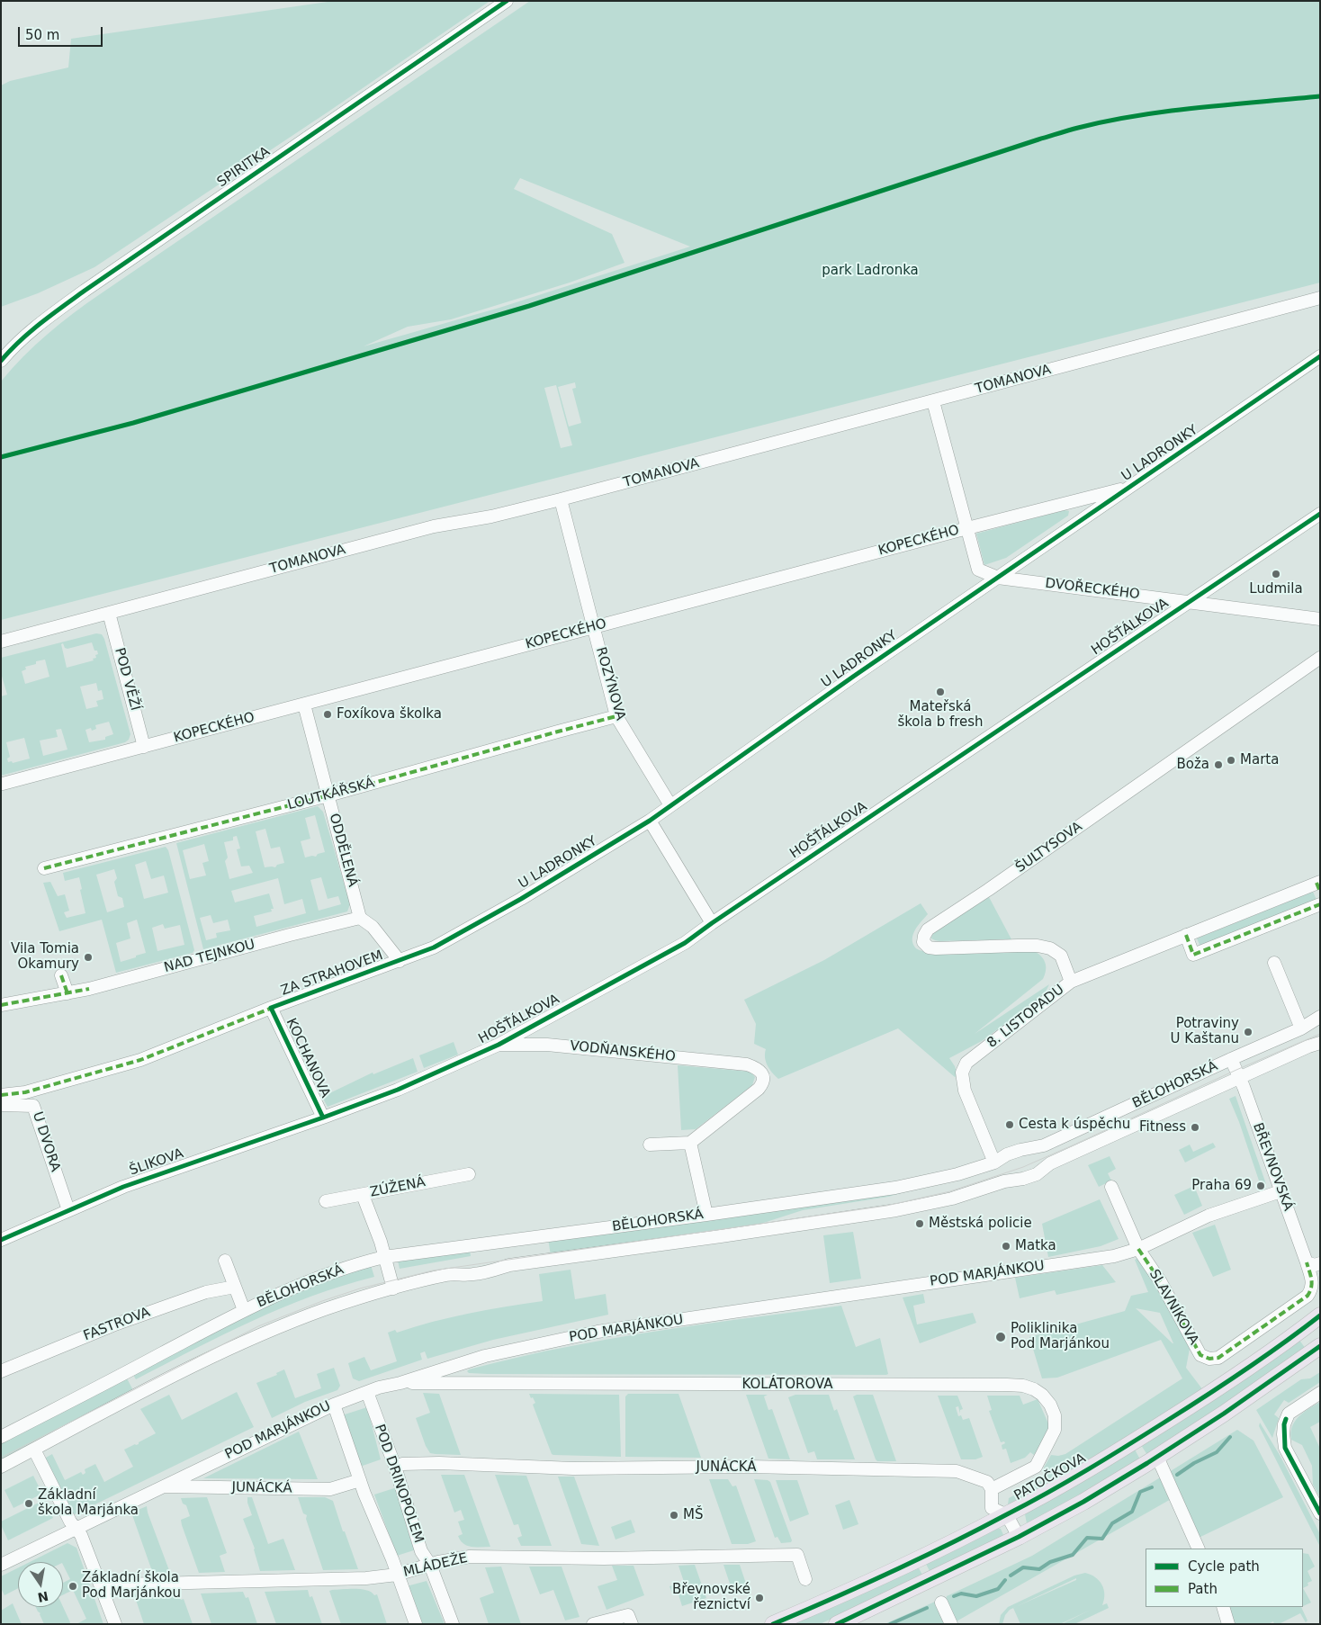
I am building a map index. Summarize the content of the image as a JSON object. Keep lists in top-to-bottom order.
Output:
{
  "streets": {
    "main road": ["PATOČKOVA"],
    "street": [
      "SPIRITKA",
      "TOMANOVA",
      "U LADRONKY",
      "KOPECKÉHO",
      "DVOŘECKÉHO",
      "HOŠŤÁLKOVA",
      "POD VĚŽÍ",
      "ROZÝNOVA",
      "LOUTKÁŘSKÁ",
      "ŠULTYSOVA",
      "ODDĚLENÁ",
      "NAD TEJNKOU",
      "ZA STRAHOVEM",
      "8. LISTOPADU",
      "VODŇANSKÉHO",
      "KOCHANOVA",
      "BĚLOHORSKÁ",
      "U DVORA",
      "ŠLIKOVA",
      "BŘEVNOVSKÁ",
      "ZÚŽENÁ",
      "POD MARJÁNKOU",
      "SLAVNÍKOVA",
      "FASTROVA",
      "KOLÁTOROVA",
      "JUNÁCKÁ",
      "POD DRINOPOLEM",
      "MLÁDEŽE"
    ]
  },
  "crossings": [
    ["TOMANOVA", "POD VĚŽÍ"],
    ["TOMANOVA", "ROZÝNOVA"],
    ["U LADRONKY", "KOPECKÉHO"],
    ["U LADRONKY", "DVOŘECKÉHO"],
    ["U LADRONKY", "ROZÝNOVA"],
    ["U LADRONKY", "ZA STRAHOVEM"],
    ["KOPECKÉHO", "DVOŘECKÉHO"],
    ["KOPECKÉHO", "POD VĚŽÍ"],
    ["KOPECKÉHO", "ROZÝNOVA"],
    ["KOPECKÉHO", "ODDĚLENÁ"],
    ["DVOŘECKÉHO", "HOŠŤÁLKOVA"],
    ["HOŠŤÁLKOVA", "VODŇANSKÉHO"],
    ["HOŠŤÁLKOVA", "KOCHANOVA"],
    ["HOŠŤÁLKOVA", "ŠLIKOVA"],
    ["ROZÝNOVA", "LOUTKÁŘSKÁ"],
    ["LOUTKÁŘSKÁ", "ODDĚLENÁ"],
    ["ŠULTYSOVA", "8. LISTOPADU"],
    ["ODDĚLENÁ", "NAD TEJNKOU"],
    ["ZA STRAHOVEM", "KOCHANOVA"],
    ["8. LISTOPADU", "BĚLOHORSKÁ"],
    ["KOCHANOVA", "ŠLIKOVA"],
    ["BĚLOHORSKÁ", "BŘEVNOVSKÁ"],
    ["U DVORA", "ŠLIKOVA"],
    ["BŘEVNOVSKÁ", "POD MARJÁNKOU"],
    ["BŘEVNOVSKÁ", "SLAVNÍKOVA"],
    ["POD MARJÁNKOU", "SLAVNÍKOVA"],
    ["POD MARJÁNKOU", "KOLÁTOROVA"],
    ["POD MARJÁNKOU", "JUNÁCKÁ"],
    ["POD MARJÁNKOU", "POD DRINOPOLEM"],
    ["KOLÁTOROVA", "JUNÁCKÁ"],
    ["JUNÁCKÁ", "POD DRINOPOLEM"],
    ["POD DRINOPOLEM", "MLÁDEŽE"]
  ],
  "parks": ["park Ladronka"],
  "places": [
    "Ludmila",
    "Mateřská škola b fresh",
    "Foxíkova školka",
    "Marta",
    "Boža",
    "Vila Tomia Okamury",
    "Potraviny U Kaštanu",
    "Cesta k úspěchu",
    "Fitness",
    "Praha 69",
    "Městská policie",
    "Matka",
    "Poliklinika Pod Marjánkou",
    "Základní škola Marjánka",
    "MŠ",
    "Základní škola Pod Marjánkou",
    "Břevnovské řeznictví"
  ],
  "legend": ["Cycle path", "Path"],
  "scale_bar": "50 m",
  "north": "bottom"
}
